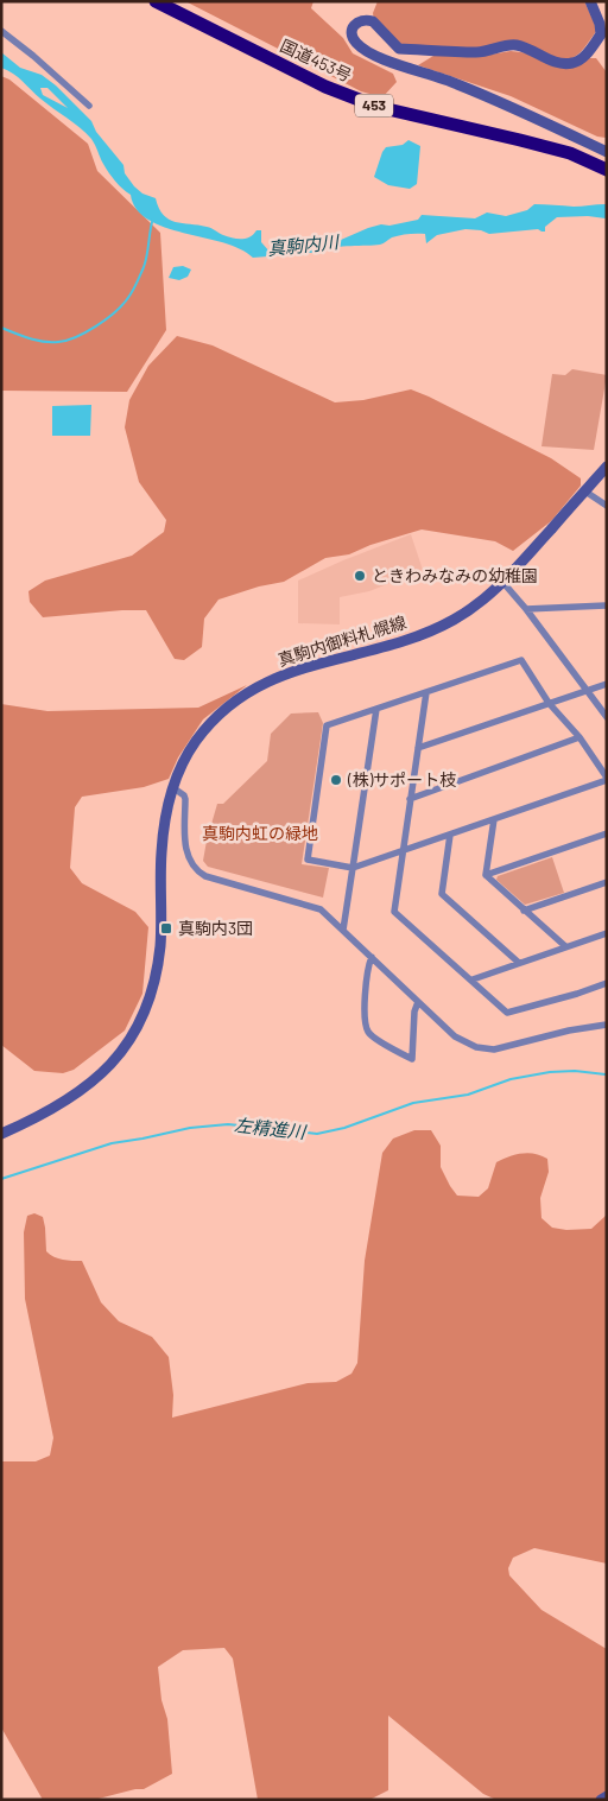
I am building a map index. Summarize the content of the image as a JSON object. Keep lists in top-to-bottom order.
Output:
{
  "streets": {
    "highway": ["国道453号", "453"],
    "main road": ["真駒内御料札幌線"]
  },
  "water": ["真駒内川", "左精進川"],
  "parks": ["真駒内虹の緑地"],
  "places": {
    "other": ["ときわみなみの幼稚園", "(株)サポート枝"],
    "transit": ["真駒内3団"]
  }
}
